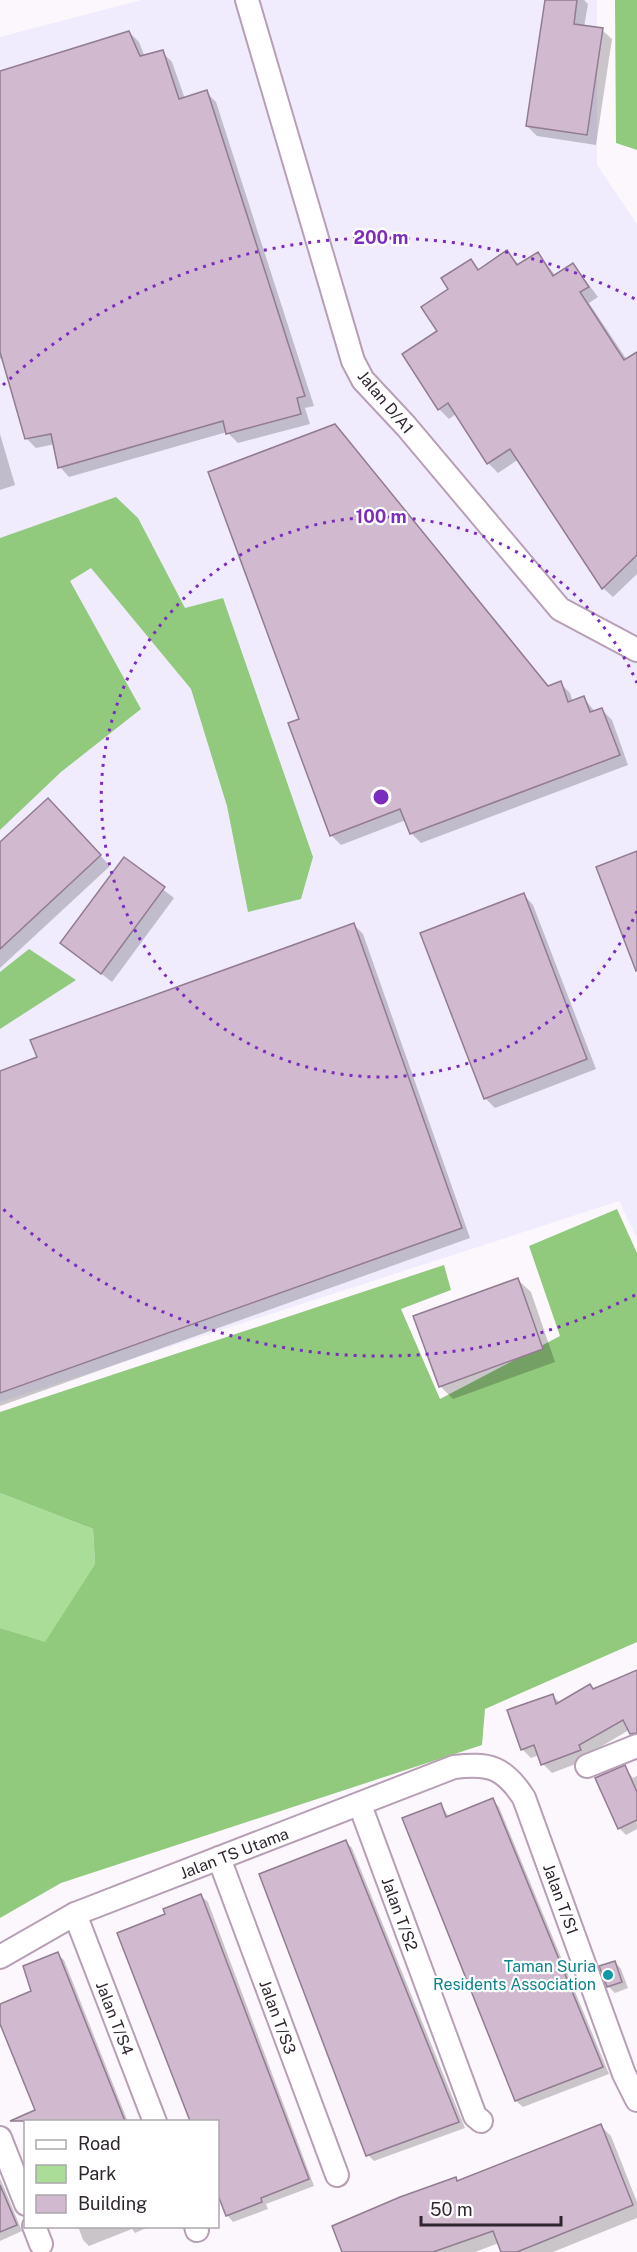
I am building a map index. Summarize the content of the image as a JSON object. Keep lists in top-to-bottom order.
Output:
{
  "streets": {
    "street": [
      "Jalan D/A1",
      "Jalan TS Utama",
      "Jalan T/S1",
      "Jalan T/S2",
      "Jalan T/S3",
      "Jalan T/S4"
    ]
  },
  "crossings": [
    ["Jalan TS Utama", "Jalan T/S1"],
    ["Jalan TS Utama", "Jalan T/S2"],
    ["Jalan TS Utama", "Jalan T/S3"],
    ["Jalan TS Utama", "Jalan T/S4"]
  ],
  "places": ["Taman Suria Residents Association"],
  "legend": ["Road", "Park", "Building"],
  "scale_bar": "50 m",
  "rings": ["200 m", "100 m"]
}
